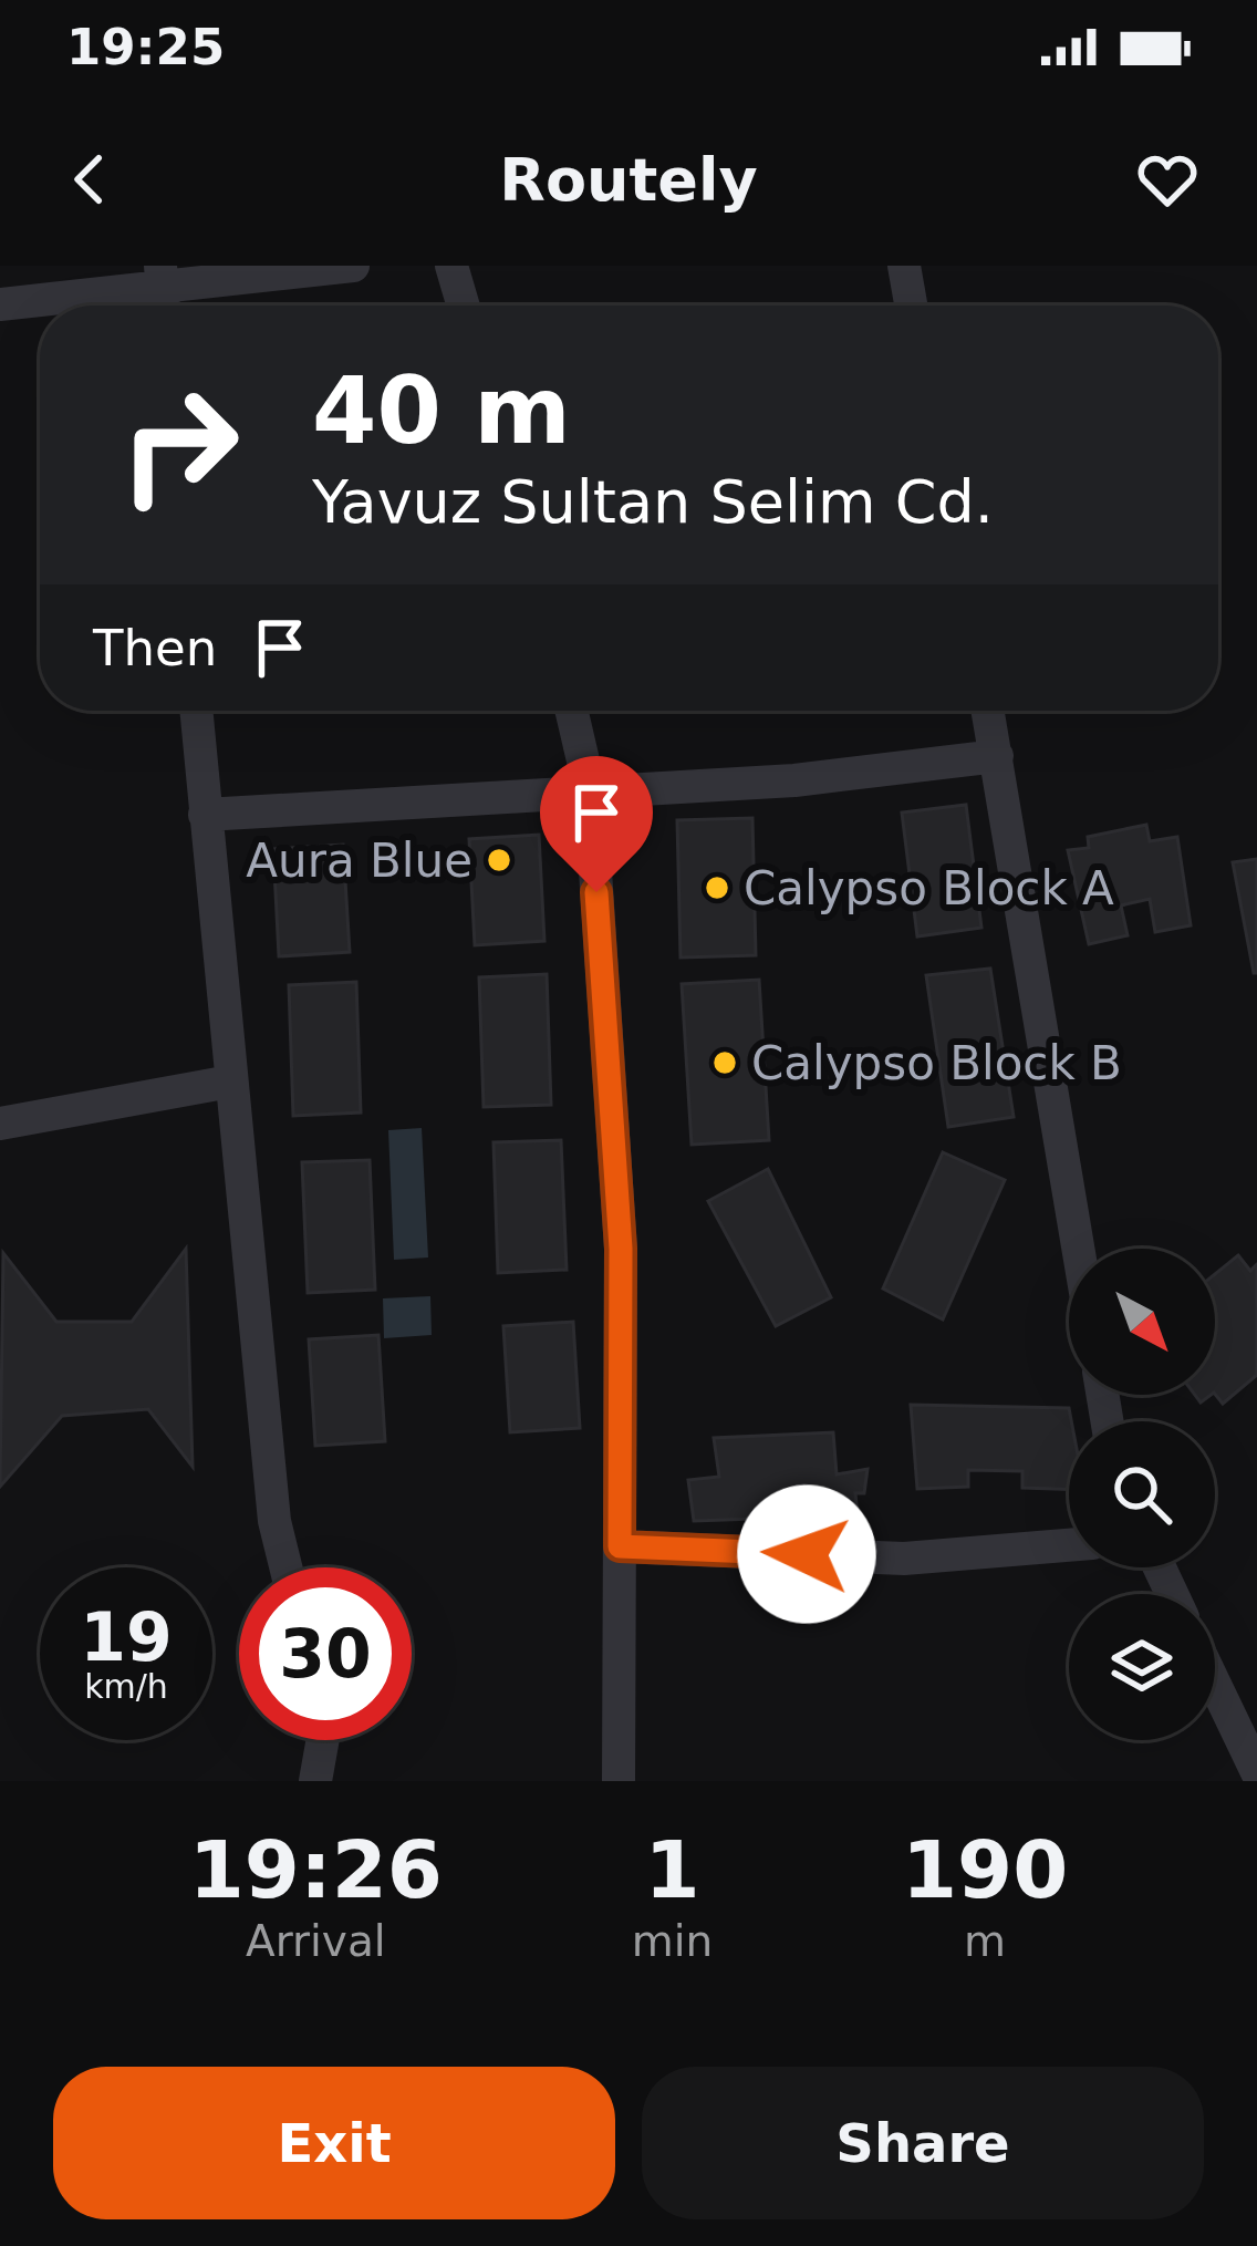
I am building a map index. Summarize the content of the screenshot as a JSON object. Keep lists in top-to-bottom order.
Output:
{
  "places": ["Aura Blue", "Calypso Block A", "Calypso Block B"],
  "north": "bottom right",
  "page": {
    "status": "19:25",
    "header": "Routely",
    "turn": ["40 m", "Yavuz Sultan Selim Cd."],
    "then": "Then",
    "speed": "19 km/h",
    "limit": "30",
    "eta": [
      "19:26",
      "Arrival",
      "1",
      "min",
      "190",
      "m"
    ],
    "buttons": ["Exit", "Share"]
  }
}
